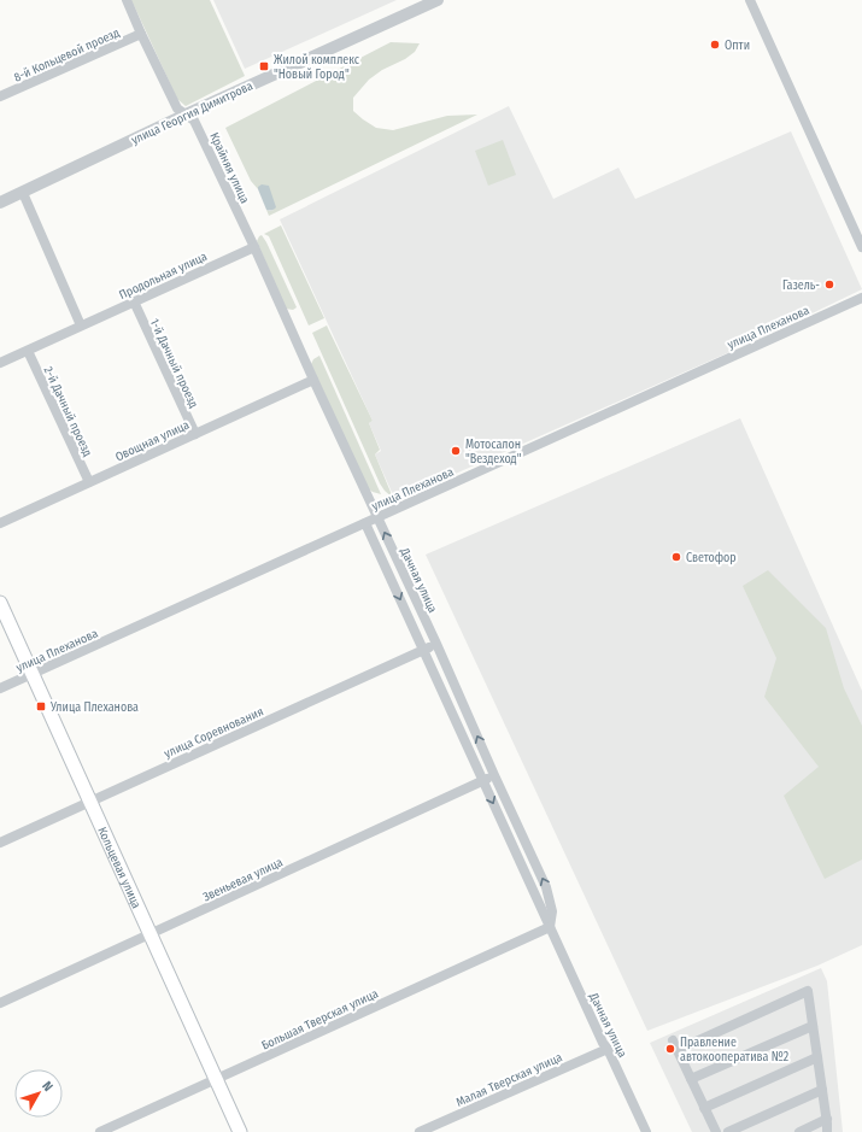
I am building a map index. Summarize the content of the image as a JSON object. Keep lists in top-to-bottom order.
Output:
{
  "streets": {
    "main road": ["Кольцевая улица"],
    "street": [
      "8-й Кольцевой проезд",
      "улица Георгия Димитрова",
      "Крайняя улица",
      "Продольная улица",
      "улица Плеханова",
      "1-й Дачный проезд",
      "2-й Дачный проезд",
      "Овощная улица",
      "Дачная улица",
      "улица Соревнования",
      "Звеньевая улица",
      "Большая Тверская улица",
      "Малая Тверская улица"
    ]
  },
  "crossings": [
    ["8-й Кольцевой проезд", "Крайняя улица"],
    ["улица Георгия Димитрова", "Крайняя улица"],
    ["Крайняя улица", "Продольная улица"],
    ["Крайняя улица", "Дачная улица"],
    ["Продольная улица", "1-й Дачный проезд"],
    ["Продольная улица", "2-й Дачный проезд"],
    ["Продольная улица", "Дачная улица"],
    ["улица Плеханова", "Дачная улица"],
    ["улица Плеханова", "Кольцевая улица"],
    ["1-й Дачный проезд", "Овощная улица"],
    ["2-й Дачный проезд", "Овощная улица"],
    ["Овощная улица", "Дачная улица"],
    ["Дачная улица", "улица Соревнования"],
    ["Дачная улица", "Звеньевая улица"],
    ["Дачная улица", "Большая Тверская улица"],
    ["Дачная улица", "Малая Тверская улица"],
    ["улица Соревнования", "Кольцевая улица"],
    ["Кольцевая улица", "Звеньевая улица"],
    ["Кольцевая улица", "Большая Тверская улица"]
  ],
  "places": {
    "other": [
      "Опти",
      "Газель-",
      "Мотосалон \"Вездеход\"",
      "Светофор",
      "Правление автокооператива №2"
    ],
    "transit": ["Жилой комплекс \"Новый Город\"", "Улица Плеханова"]
  },
  "north": "top right"
}
